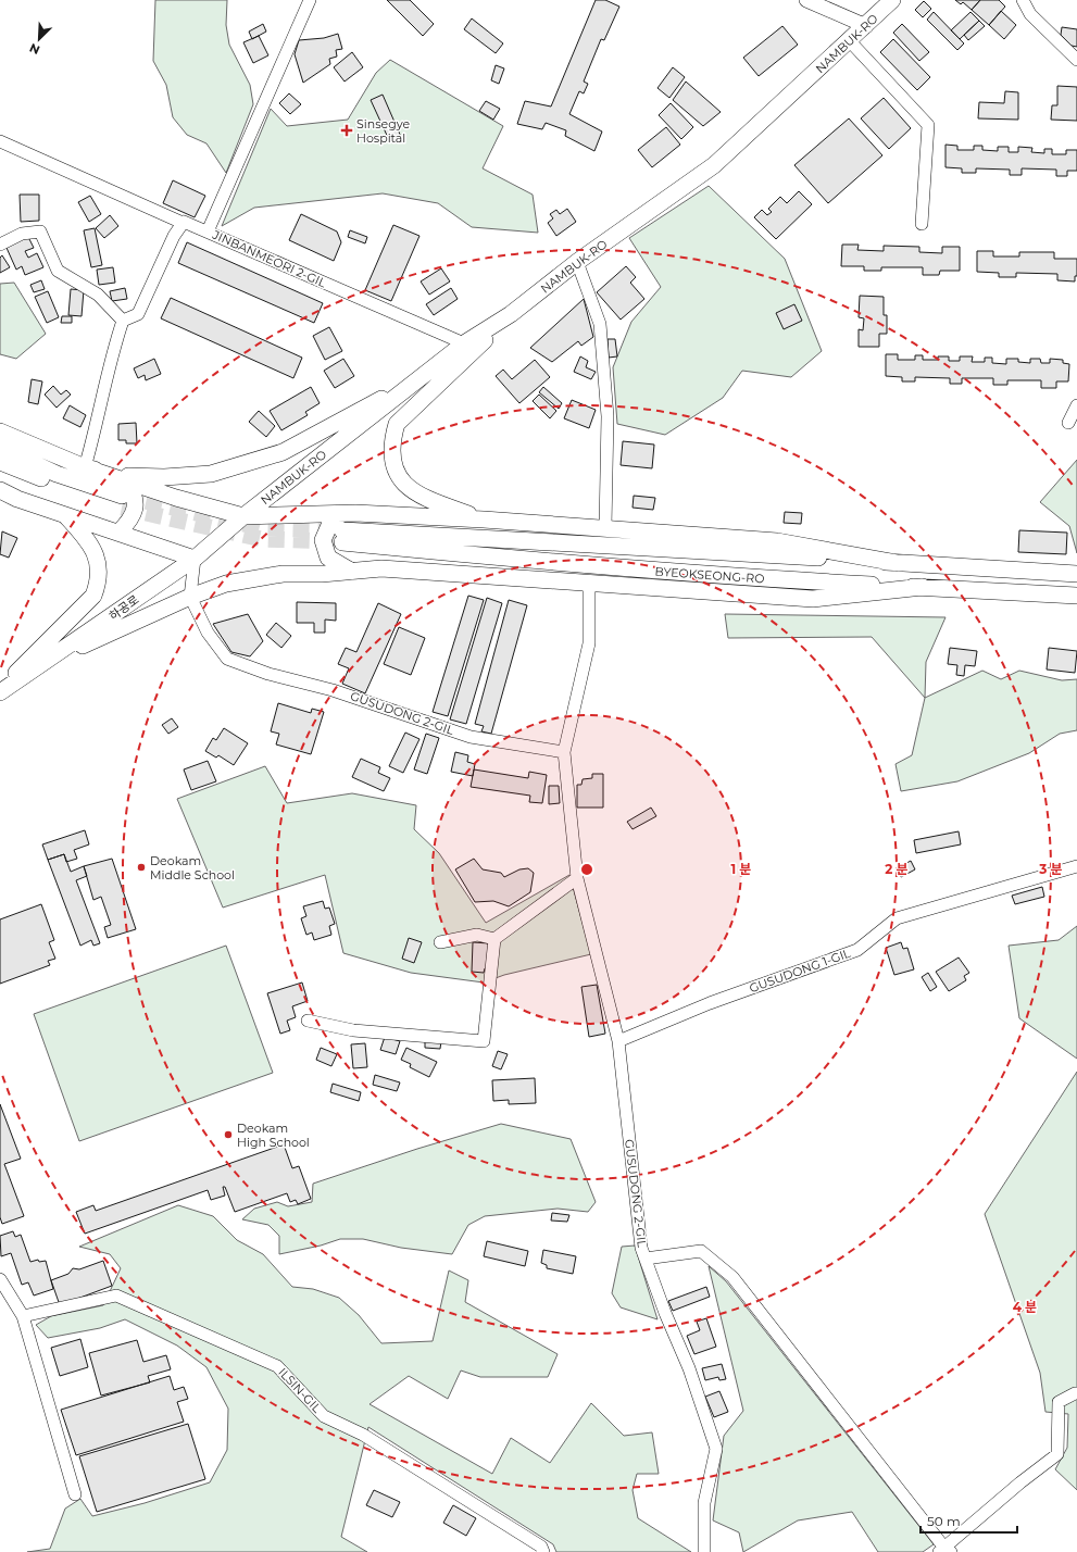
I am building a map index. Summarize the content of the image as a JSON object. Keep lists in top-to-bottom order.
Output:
{
  "streets": {
    "main road": ["NAMBUK-RO", "BYEOKSEONG-RO", "하공로"],
    "street": [
      "JINBANMEORI 2-GIL",
      "GUSUDONG 2-GIL",
      "GUSUDONG 1-GIL",
      "ILSIN-GIL"
    ]
  },
  "crossings": [
    ["NAMBUK-RO", "JINBANMEORI 2-GIL"],
    ["NAMBUK-RO", "하공로"],
    ["GUSUDONG 2-GIL", "GUSUDONG 1-GIL"]
  ],
  "places": {
    "health": ["Sinsegye Hospital"],
    "other": ["Deokam Middle School", "Deokam High School"]
  },
  "scale_bar": "50 m",
  "north": "bottom left",
  "rings": [
    "1 분",
    "2 분",
    "3 분",
    "4 분"
  ]
}
